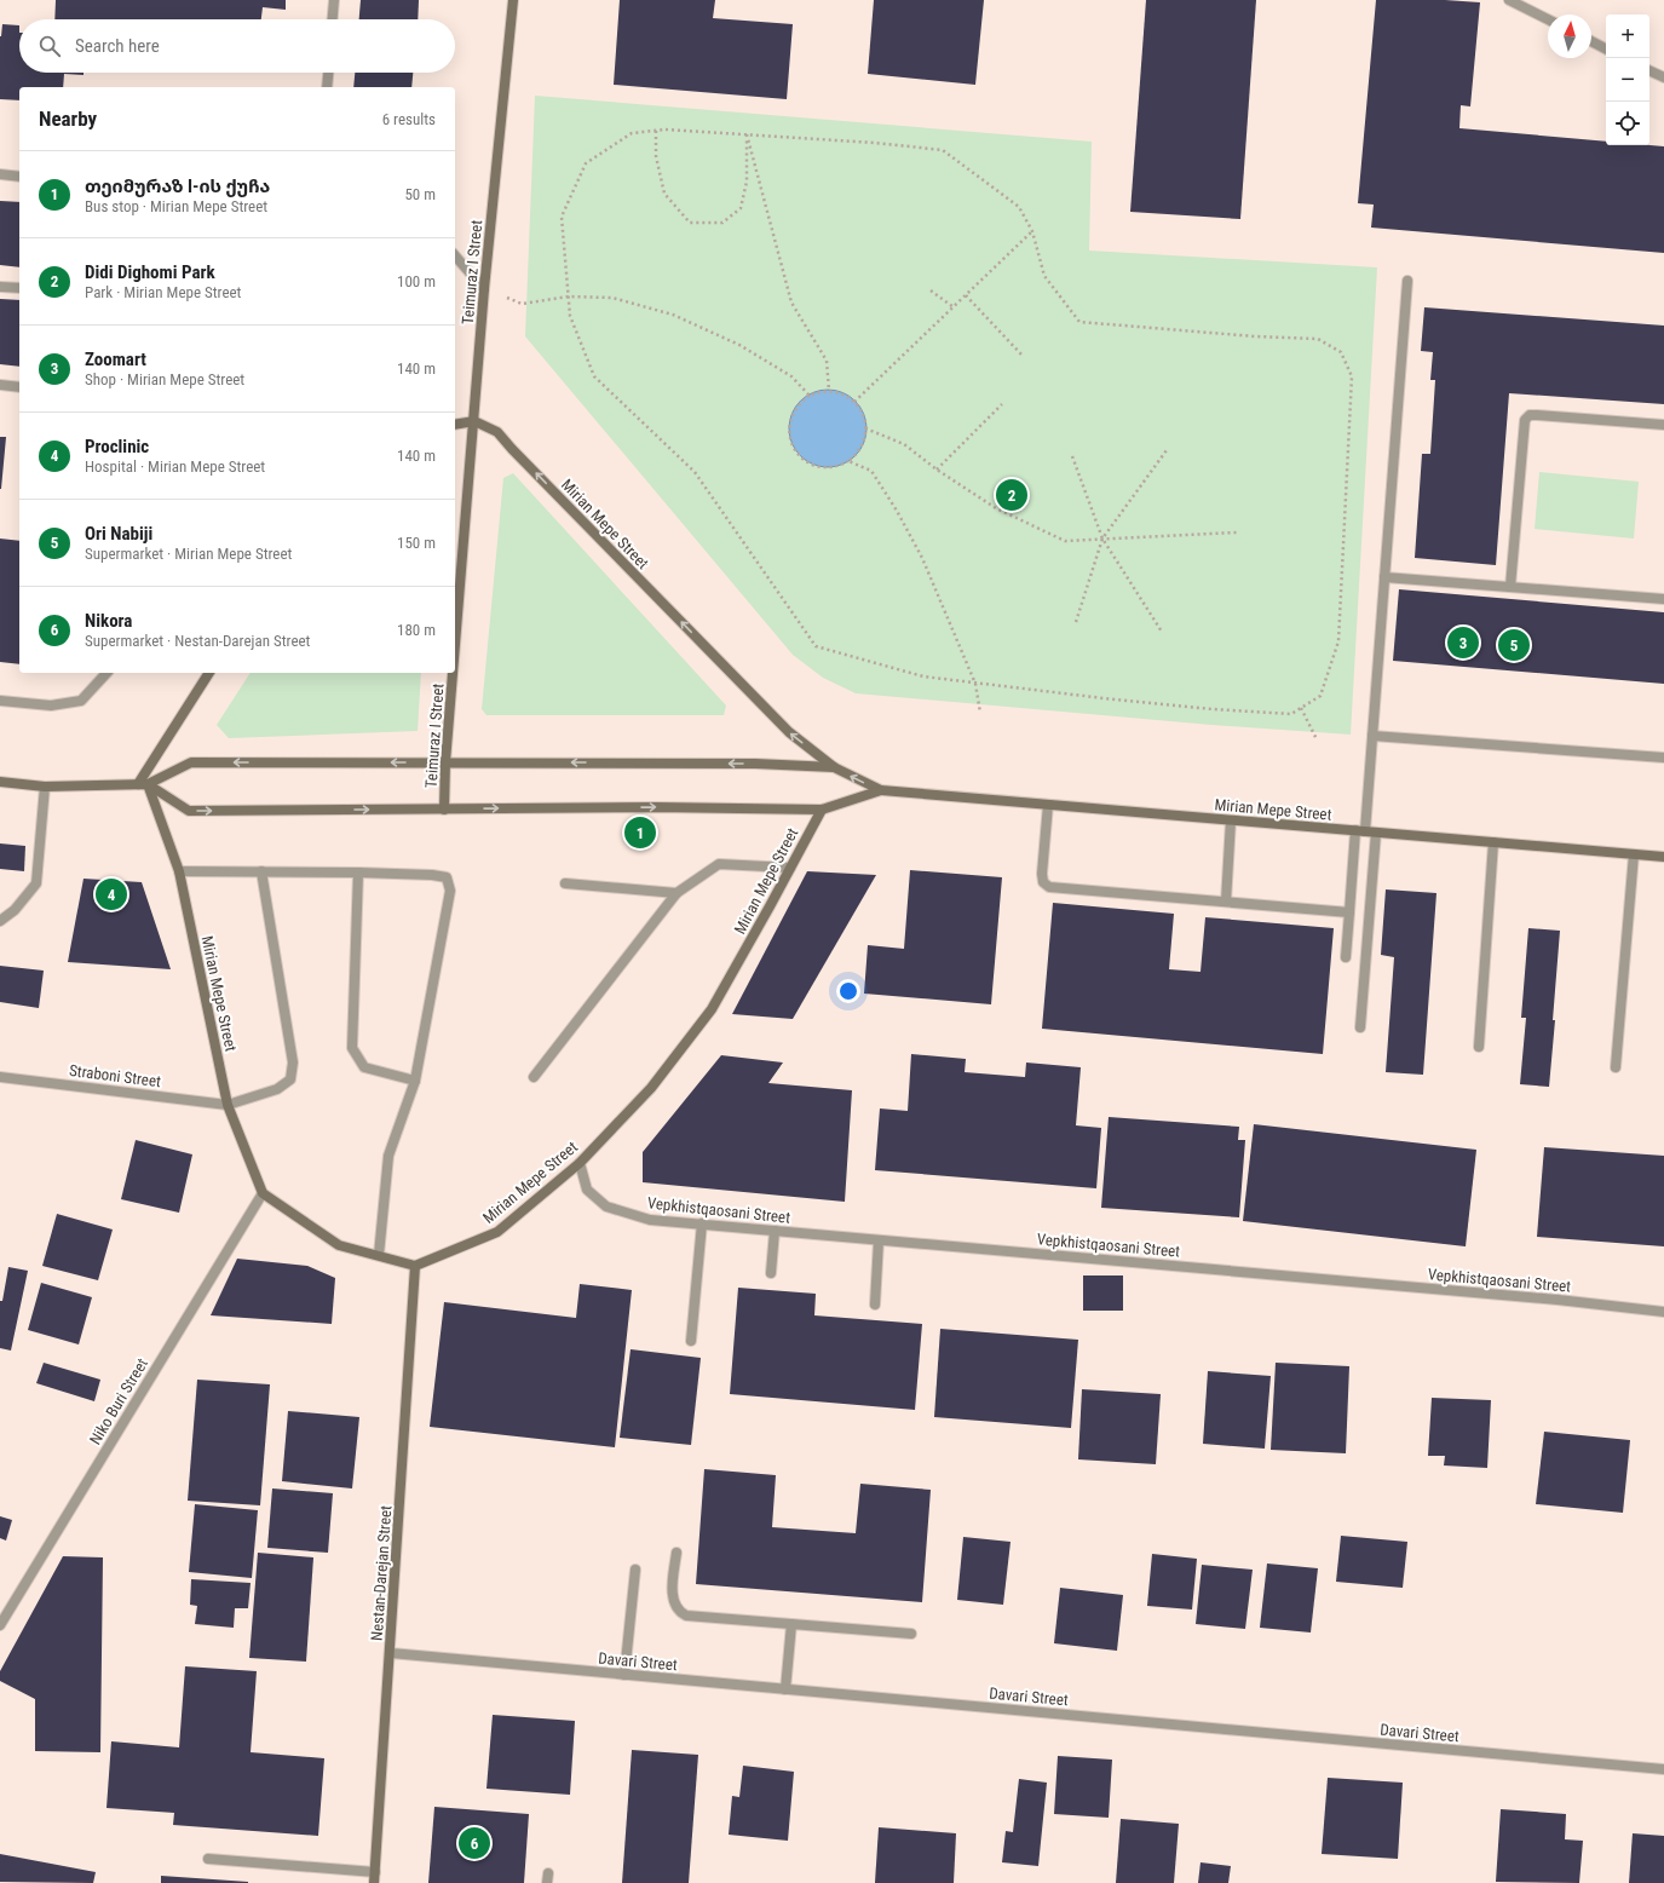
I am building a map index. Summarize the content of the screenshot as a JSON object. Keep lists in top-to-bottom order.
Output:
{
  "streets": {
    "street": [
      "Teimuraz I Street",
      "Mirian Mepe Street",
      "Straboni Street",
      "Vepkhistqaosani Street",
      "Niko Buri Street",
      "Nestan-Darejan Street",
      "Davari Street"
    ]
  },
  "crossings": [
    ["Teimuraz I Street", "Mirian Mepe Street"],
    ["Mirian Mepe Street", "Straboni Street"],
    ["Mirian Mepe Street", "Vepkhistqaosani Street"],
    ["Mirian Mepe Street", "Niko Buri Street"],
    ["Mirian Mepe Street", "Nestan-Darejan Street"],
    ["Nestan-Darejan Street", "Davari Street"]
  ],
  "north": "top",
  "page": {
    "map_buttons": ["+", "−"],
    "search": "Search here",
    "heading": ["Nearby", "6 results"],
    "list": [
      {
        "mark": "1",
        "name": "თეიმურაზ I-ის ქუჩა",
        "note": "Bus stop · Mirian Mepe Street",
        "value": "50 m"
      },
      {
        "mark": "2",
        "name": "Didi Dighomi Park",
        "note": "Park · Mirian Mepe Street",
        "value": "100 m"
      },
      {
        "mark": "3",
        "name": "Zoomart",
        "note": "Shop · Mirian Mepe Street",
        "value": "140 m"
      },
      {
        "mark": "4",
        "name": "Proclinic",
        "note": "Hospital · Mirian Mepe Street",
        "value": "140 m"
      },
      {
        "mark": "5",
        "name": "Ori Nabiji",
        "note": "Supermarket · Mirian Mepe Street",
        "value": "150 m"
      },
      {
        "mark": "6",
        "name": "Nikora",
        "note": "Supermarket · Nestan-Darejan Street",
        "value": "180 m"
      }
    ],
    "pins": [
      "2",
      "3",
      "5",
      "1",
      "4",
      "6"
    ]
  }
}
